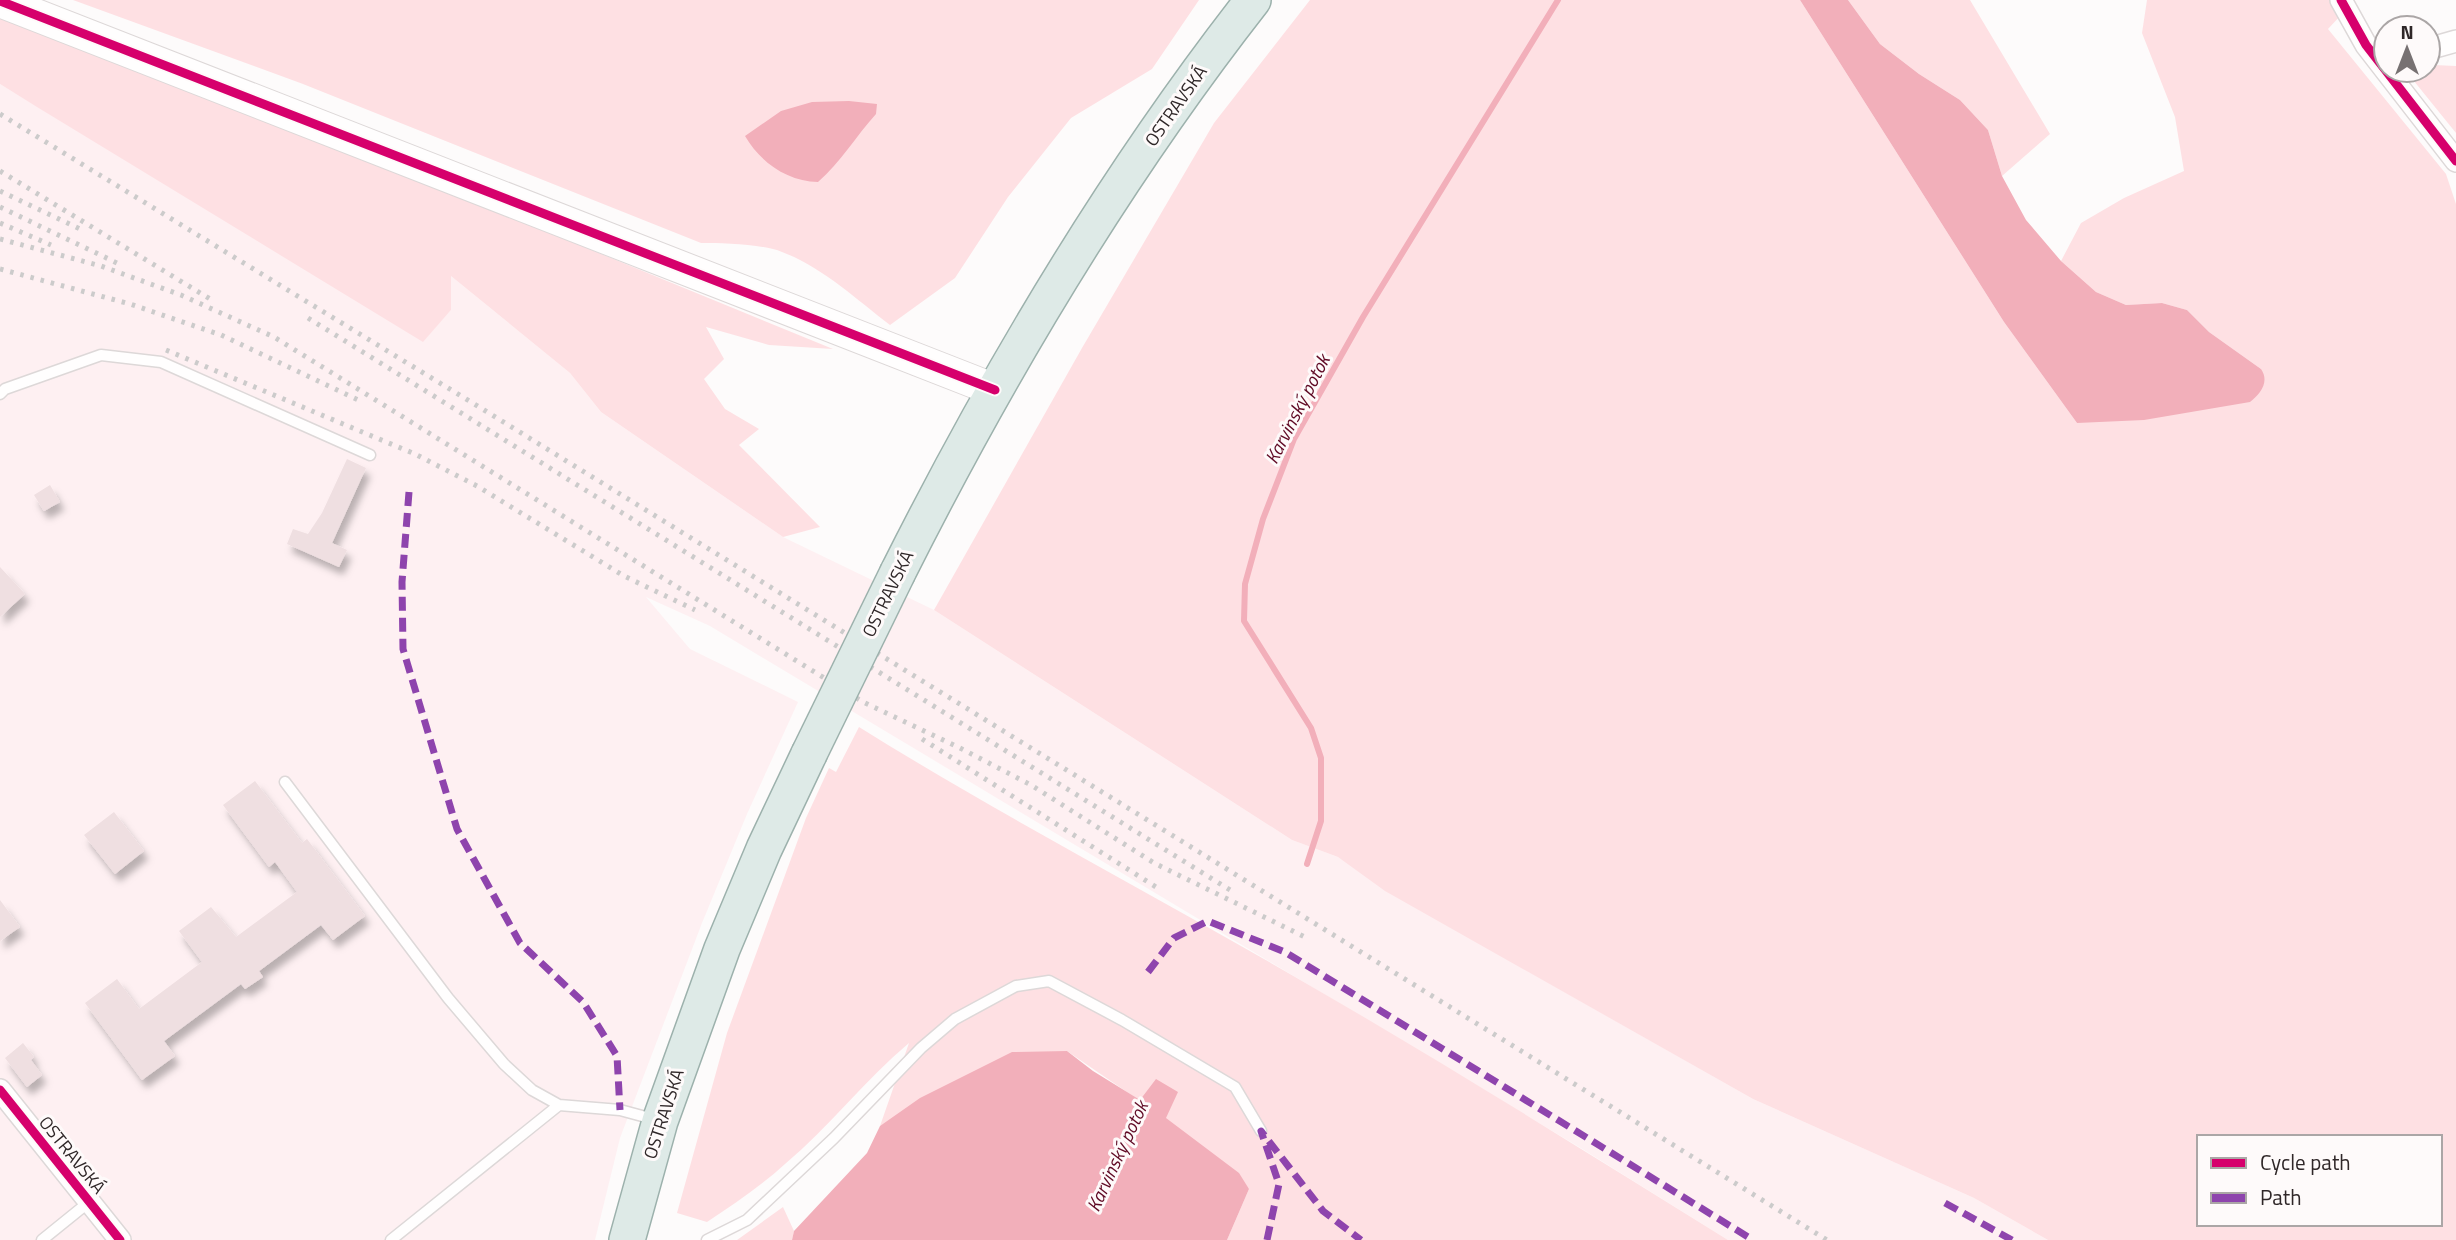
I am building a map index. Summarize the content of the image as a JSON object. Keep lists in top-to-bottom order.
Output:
{
  "streets": {
    "main road": ["OSTRAVSKÁ"]
  },
  "water": ["Karvinský potok"],
  "legend": ["Cycle path", "Path"],
  "north": "top"
}
